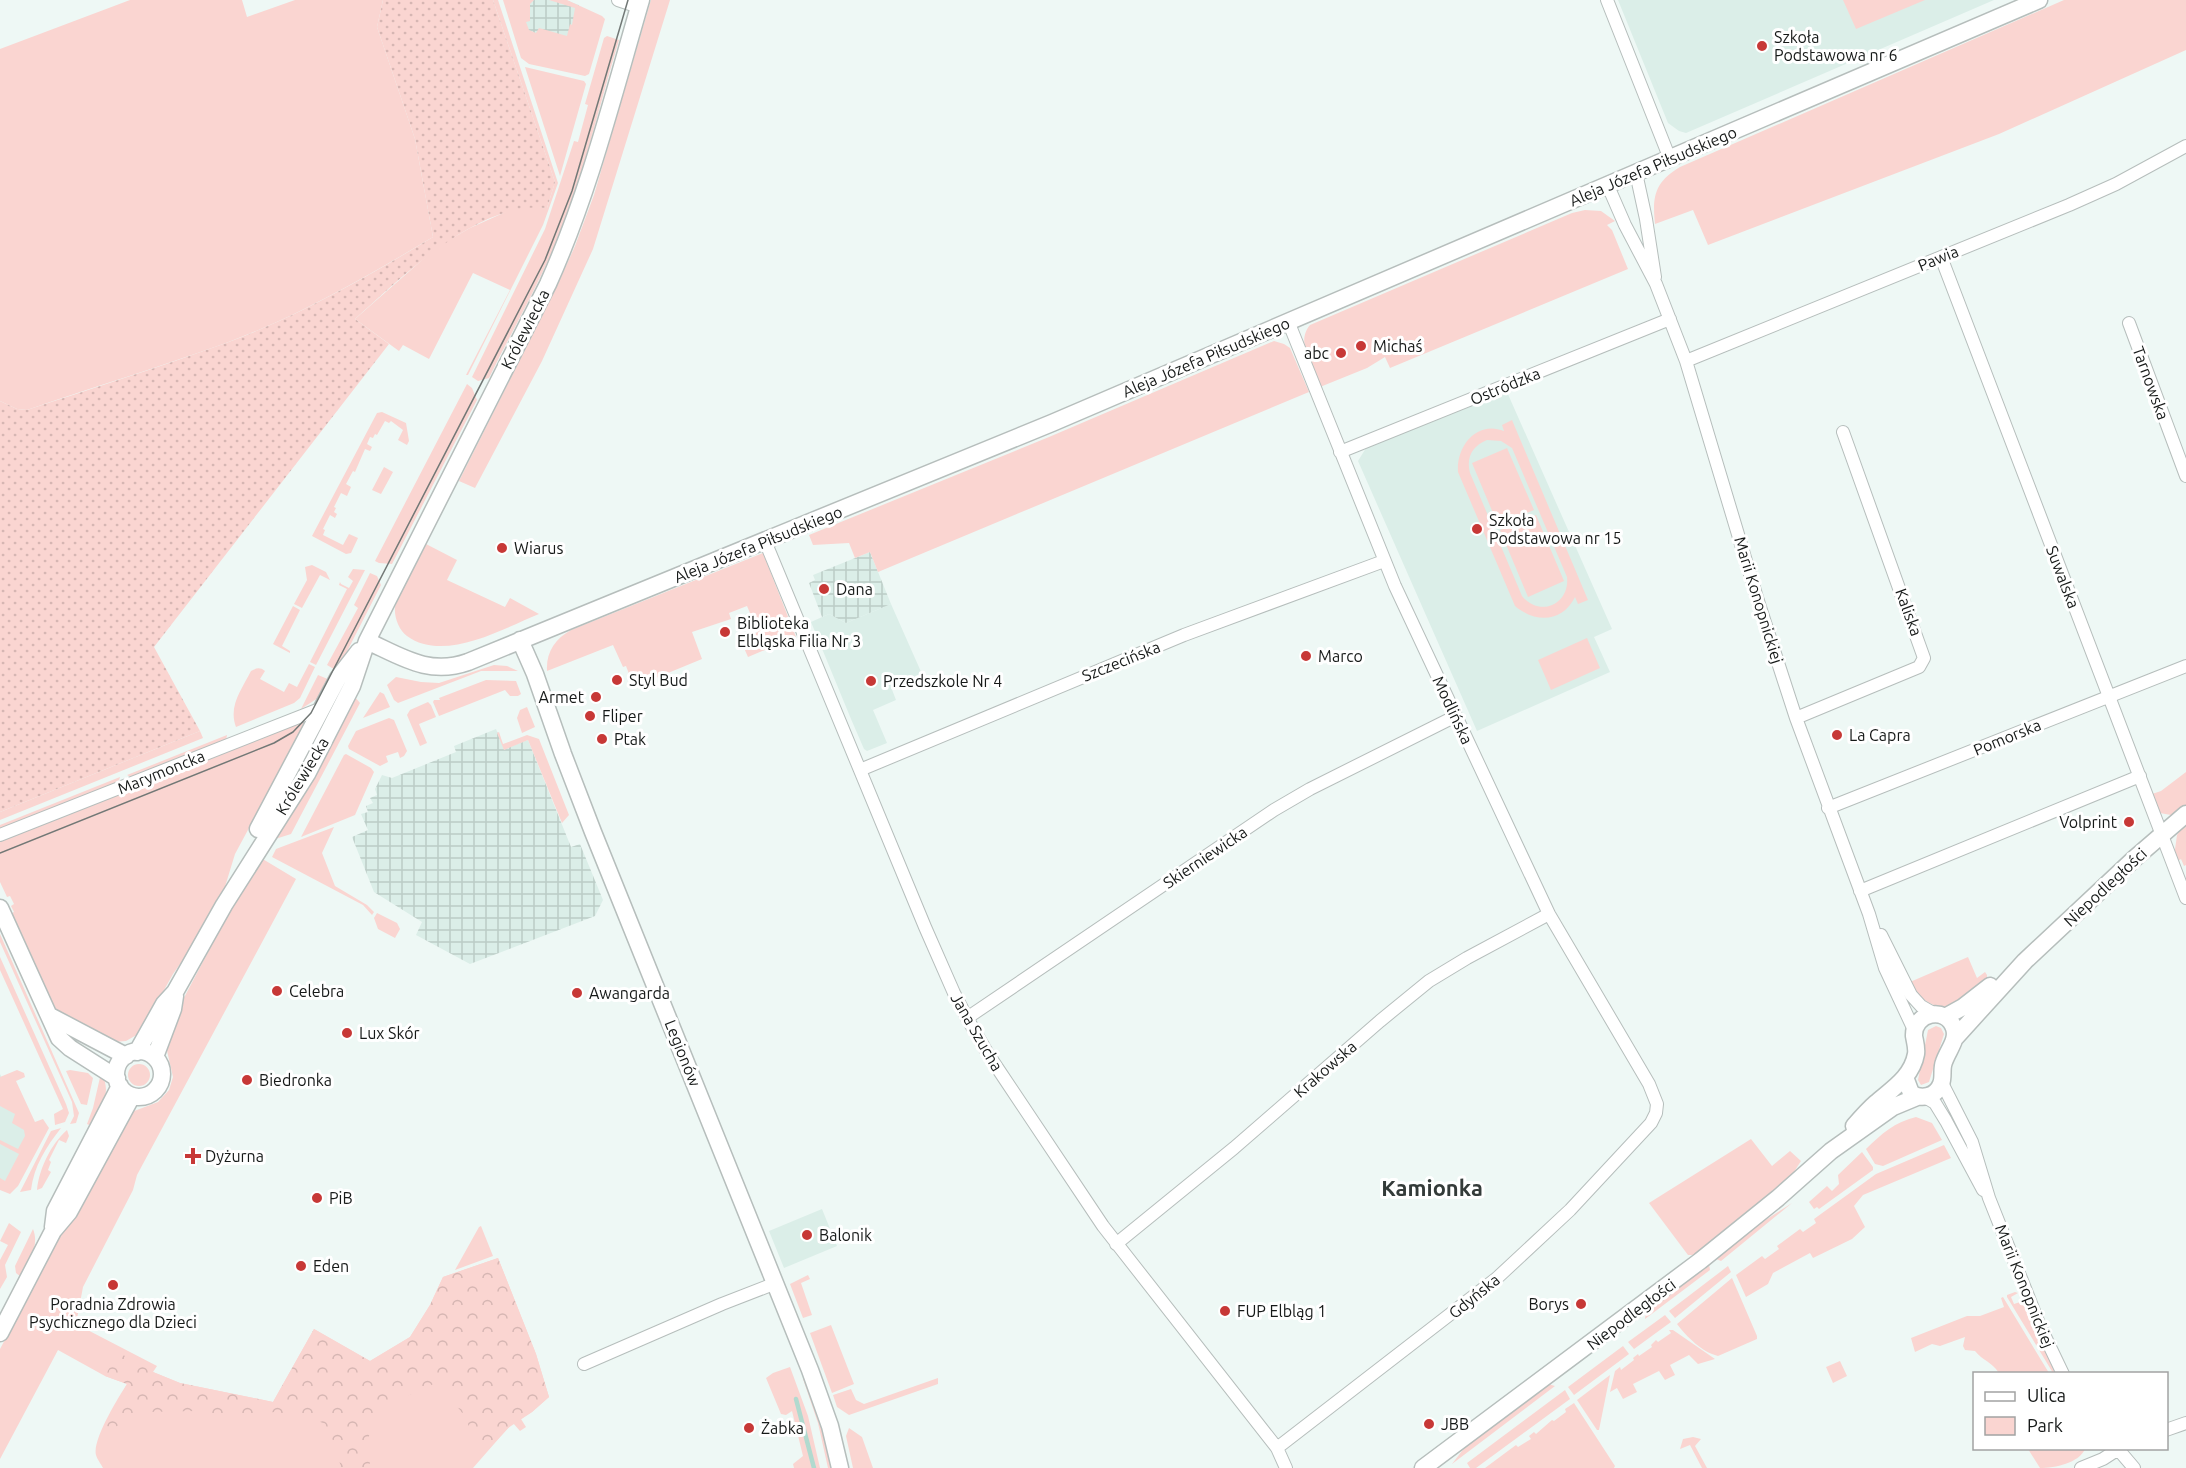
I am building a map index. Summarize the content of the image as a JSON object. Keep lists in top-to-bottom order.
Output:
{
  "streets": {
    "main road": [
      "Aleja Józefa Piłsudskiego",
      "Królewiecka",
      "Niepodległości",
      "Legionów"
    ],
    "street": [
      "Pawia",
      "Tarnowska",
      "Ostródzka",
      "Suwalska",
      "Marii Konopnickiej",
      "Kaliska",
      "Szczecińska",
      "Modlińska",
      "Pomorska",
      "Marymoncka",
      "Skierniewicka",
      "Jana Szucha",
      "Krakowska",
      "Gdyńska"
    ]
  },
  "crossings": [
    ["Aleja Józefa Piłsudskiego", "Królewiecka"],
    ["Aleja Józefa Piłsudskiego", "Marii Konopnickiej"],
    ["Aleja Józefa Piłsudskiego", "Modlińska"],
    ["Aleja Józefa Piłsudskiego", "Jana Szucha"],
    ["Aleja Józefa Piłsudskiego", "Legionów"],
    ["Pawia", "Suwalska"],
    ["Pawia", "Marii Konopnickiej"],
    ["Królewiecka", "Marymoncka"],
    ["Ostródzka", "Marii Konopnickiej"],
    ["Ostródzka", "Modlińska"],
    ["Suwalska", "Pomorska"],
    ["Suwalska", "Niepodległości"],
    ["Marii Konopnickiej", "Kaliska"],
    ["Marii Konopnickiej", "Pomorska"],
    ["Marii Konopnickiej", "Niepodległości"],
    ["Szczecińska", "Modlińska"],
    ["Szczecińska", "Jana Szucha"],
    ["Modlińska", "Skierniewicka"],
    ["Modlińska", "Krakowska"],
    ["Modlińska", "Gdyńska"],
    ["Skierniewicka", "Jana Szucha"],
    ["Jana Szucha", "Krakowska"],
    ["Jana Szucha", "Gdyńska"]
  ],
  "districts": ["Kamionka"],
  "places": {
    "other": [
      "Szkoła Podstawowa nr 6",
      "Michaś",
      "abc",
      "Szkoła Podstawowa nr 15",
      "Wiarus",
      "Dana",
      "Biblioteka Elbląska Filia Nr 3",
      "Marco",
      "Styl Bud",
      "Przedszkole Nr 4",
      "Armet",
      "Fliper",
      "La Capra",
      "Ptak",
      "Volprint",
      "Celebra",
      "Awangarda",
      "Lux Skór",
      "Biedronka",
      "PiB",
      "Balonik",
      "Eden",
      "Poradnia Zdrowia Psychicznego dla Dzieci",
      "Borys",
      "FUP Elbląg 1",
      "JBB",
      "Żabka"
    ],
    "health": ["Dyżurna"]
  },
  "legend": ["Ulica", "Park"]
}
